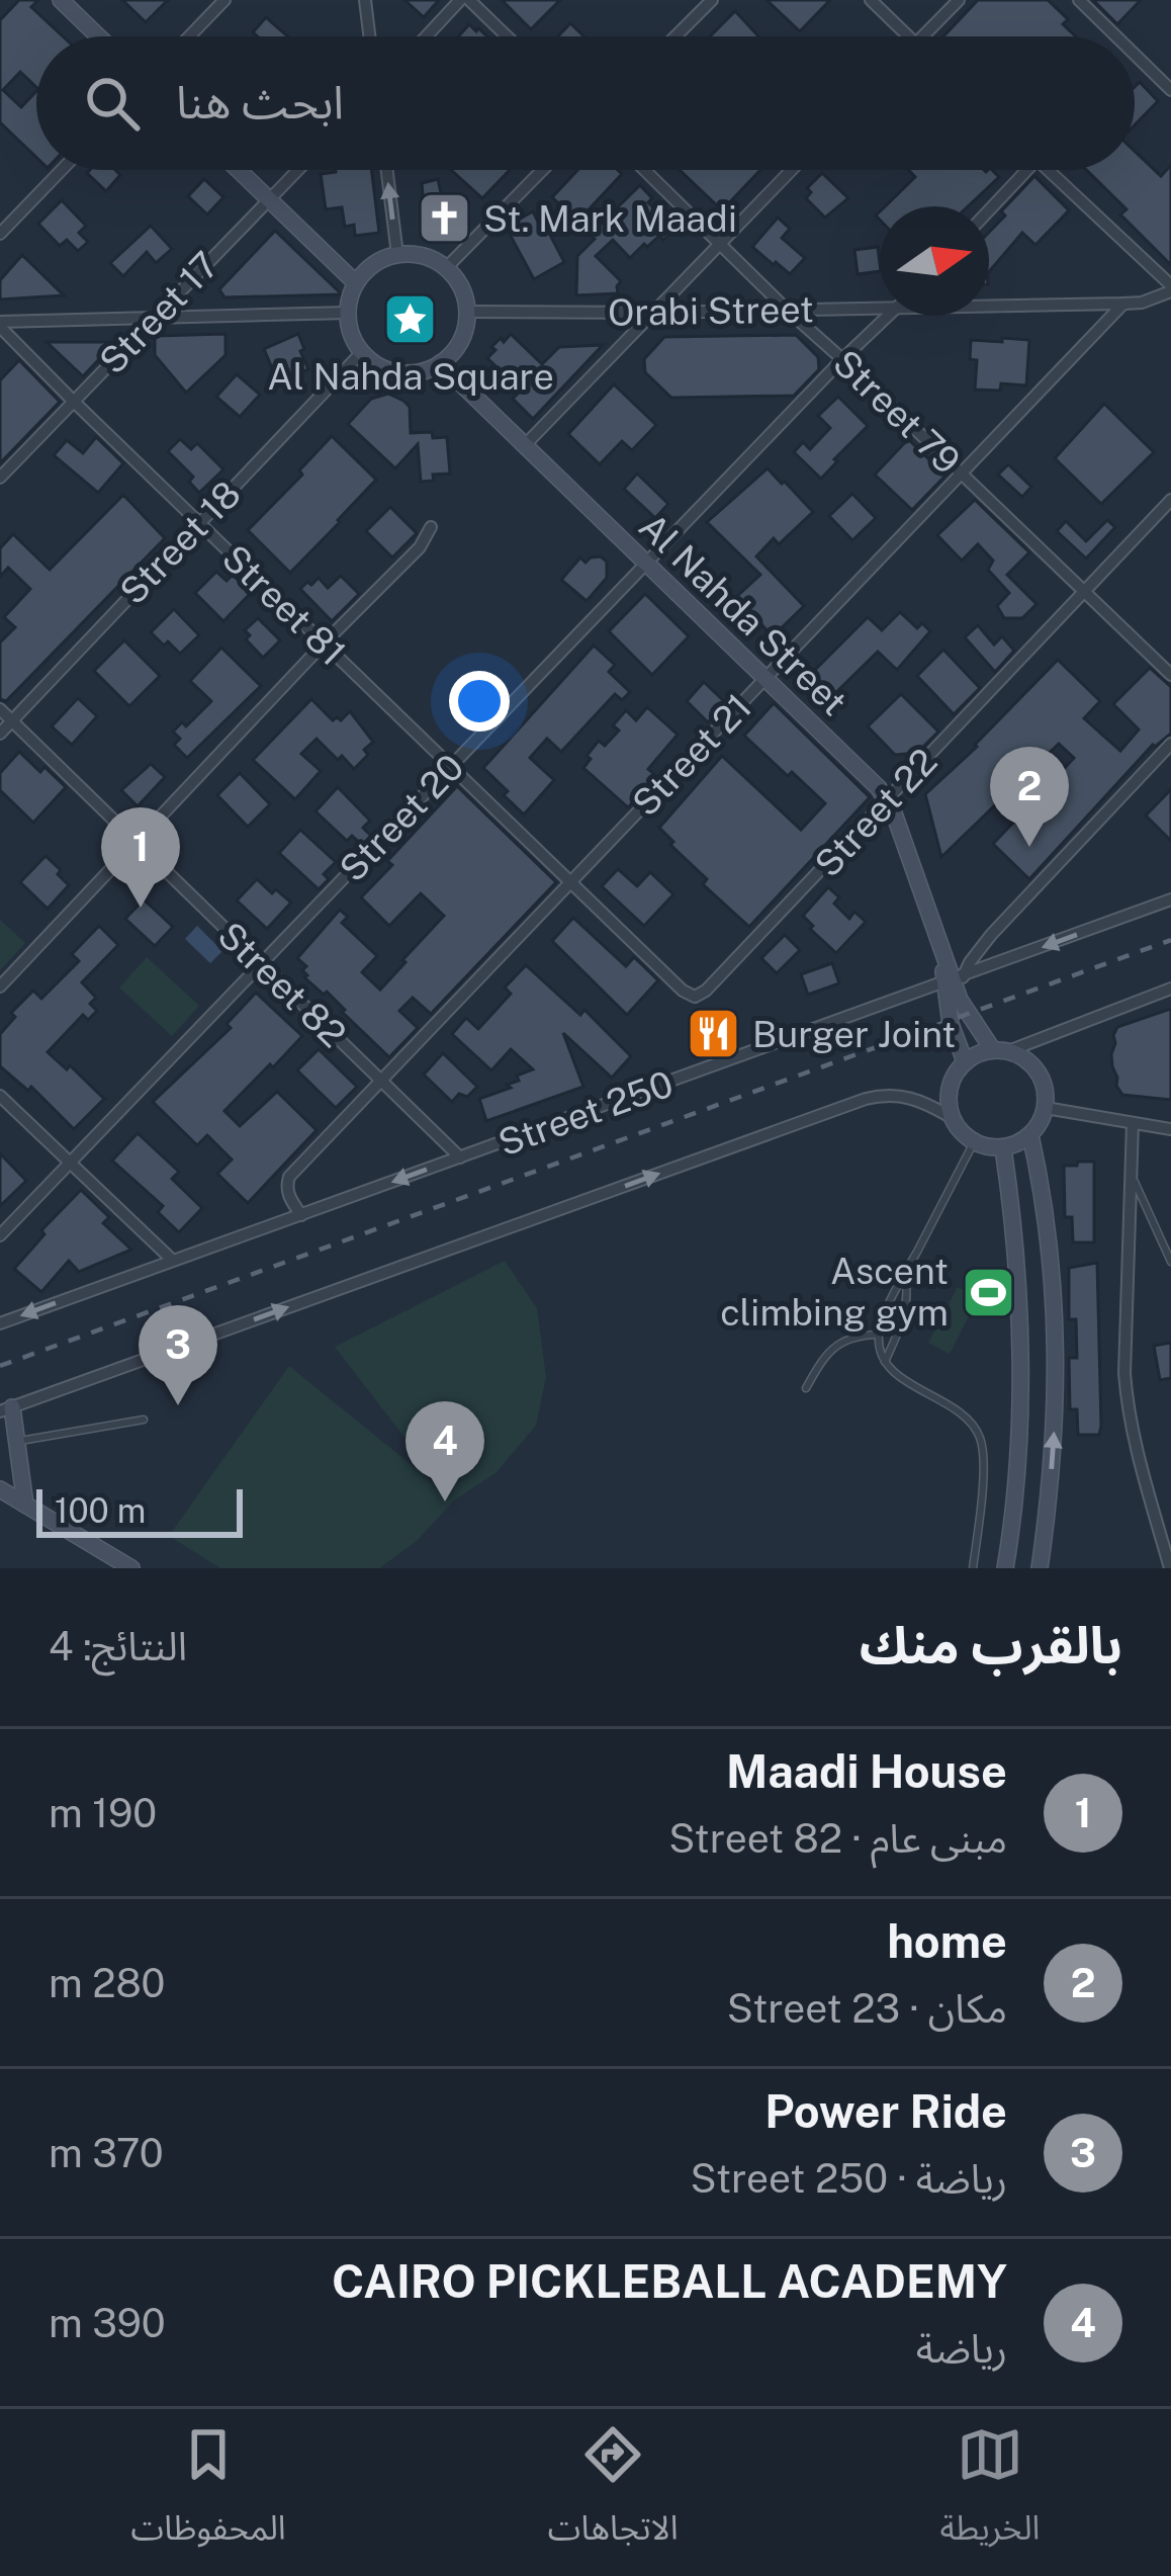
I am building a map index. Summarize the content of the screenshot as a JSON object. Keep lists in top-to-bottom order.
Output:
{
  "streets": {
    "street": [
      "Orabi Street",
      "Street 17",
      "Street 79",
      "Street 18",
      "Street 81",
      "Al Nahda Street",
      "Street 21",
      "Street 22",
      "Street 20",
      "Street 82",
      "Street 250"
    ]
  },
  "crossings": [
    ["Orabi Street", "Street 79"],
    ["Orabi Street", "Street 18"],
    ["Orabi Street", "Al Nahda Street"],
    ["Orabi Street", "Street 21"],
    ["Street 17", "Street 81"],
    ["Street 79", "Street 21"],
    ["Street 79", "Street 22"],
    ["Street 79", "Street 20"],
    ["Street 18", "Street 81"],
    ["Street 18", "Al Nahda Street"],
    ["Street 18", "Street 82"],
    ["Street 81", "Street 21"],
    ["Street 81", "Street 22"],
    ["Street 81", "Street 20"],
    ["Al Nahda Street", "Street 21"],
    ["Al Nahda Street", "Street 22"],
    ["Al Nahda Street", "Street 20"],
    ["Al Nahda Street", "Street 250"],
    ["Street 21", "Street 22"],
    ["Street 21", "Street 82"],
    ["Street 21", "Street 250"],
    ["Street 20", "Street 82"],
    ["Street 82", "Street 250"]
  ],
  "places": {
    "church": ["St. Mark Maadi"],
    "place": ["Al Nahda Square"],
    "restaurant": ["Burger Joint"],
    "sports": ["Ascent climbing gym"]
  },
  "scale_bar": "100 m",
  "north": "right",
  "page": {
    "search": "ابحث هنا",
    "pins": [
      "2",
      "1",
      "3",
      "4"
    ],
    "scale": "100 m",
    "heading": ["بالقرب منك", "النتائج: 4"],
    "list": [
      {
        "mark": "1",
        "name": "Maadi House",
        "note": "مبنى عام · Street 82",
        "value": "190 m"
      },
      {
        "mark": "2",
        "name": "home",
        "note": "مكان · Street 23",
        "value": "280 m"
      },
      {
        "mark": "3",
        "name": "Power Ride",
        "note": "رياضة · Street 250",
        "value": "370 m"
      },
      {
        "mark": "4",
        "name": "CAIRO PICKLEBALL ACADEMY",
        "note": "رياضة",
        "value": "390 m"
      }
    ],
    "nav": ["الخريطة", "الاتجاهات", "المحفوظات"]
  }
}
